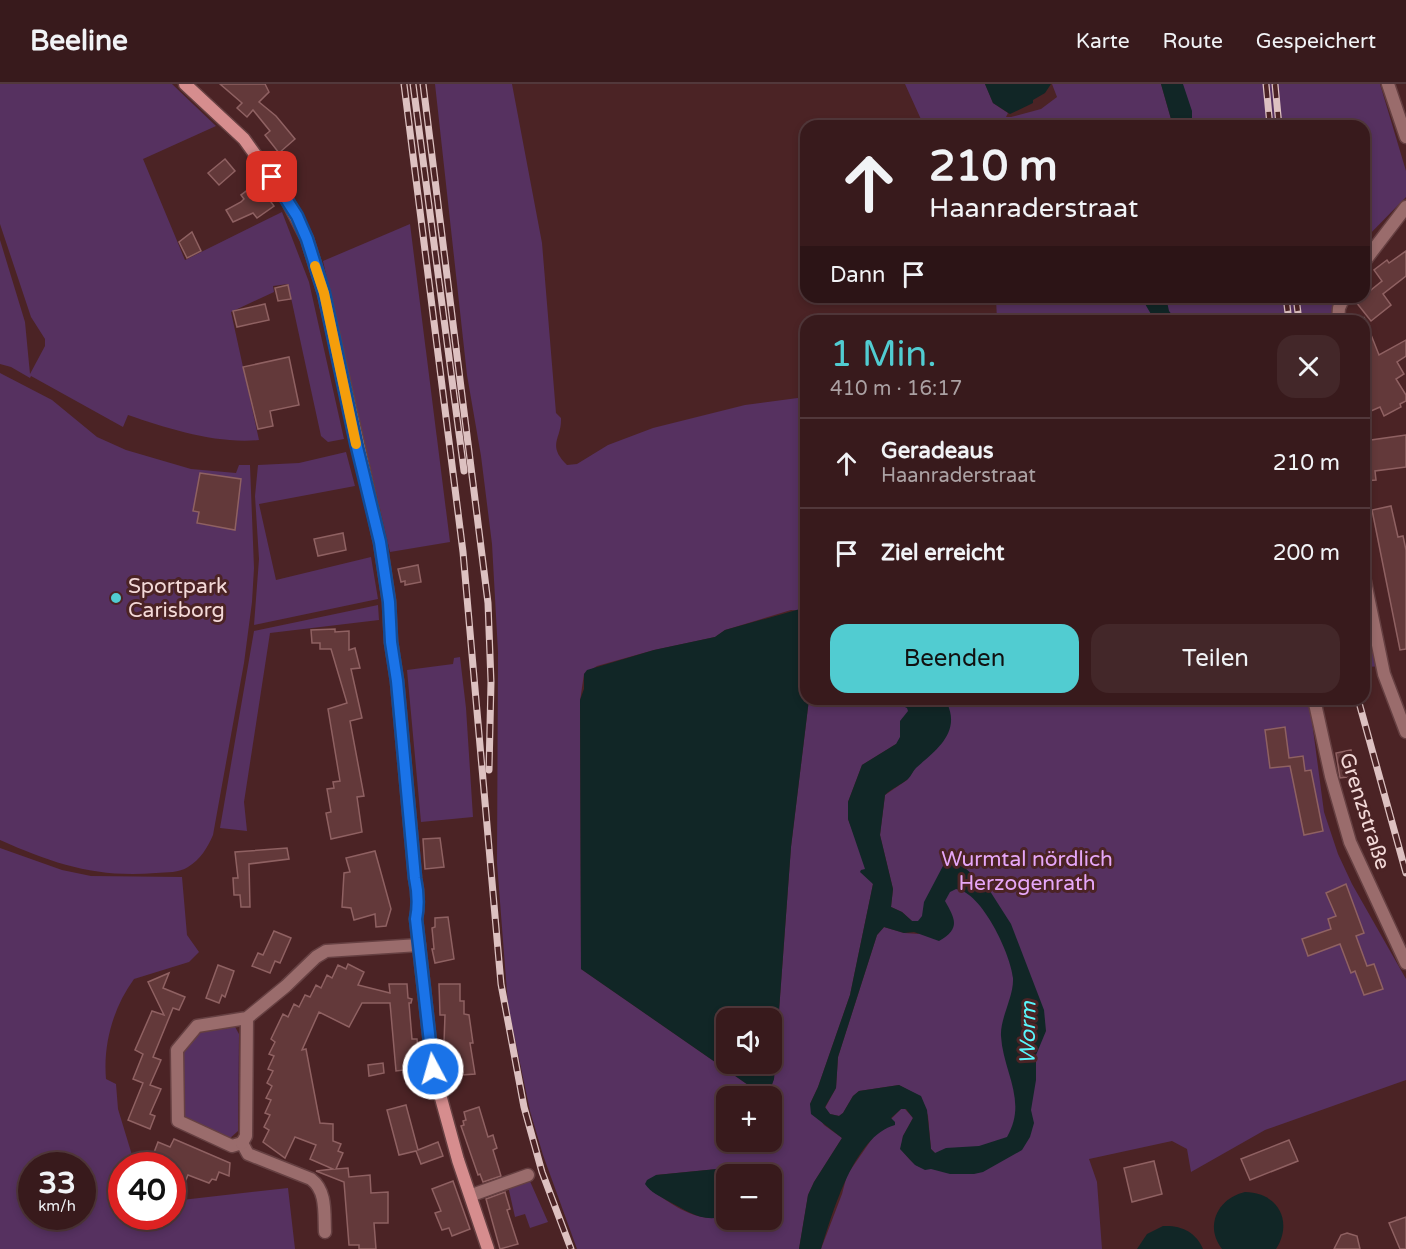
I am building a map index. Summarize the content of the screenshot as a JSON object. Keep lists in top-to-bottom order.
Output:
{
  "streets": {
    "street": ["Grenzstraße"]
  },
  "water": ["Worm"],
  "parks": ["Wurmtal nördlich Herzogenrath"],
  "places": ["Sportpark Carisborg"],
  "page": {
    "header": "Beeline",
    "nav": ["Karte", "Route", "Gespeichert"],
    "turn": ["210 m", "Haanraderstraat"],
    "then": "Dann",
    "heading": ["1 Min.", "410 m · 16:17"],
    "list": [
      {
        "name": "Geradeaus",
        "note": "Haanraderstraat",
        "value": "210 m"
      },
      {
        "name": "Ziel erreicht",
        "value": "200 m"
      }
    ],
    "buttons": ["Beenden", "Teilen"],
    "map_buttons": ["+", "−"],
    "speed": "33 km/h",
    "limit": "40"
  }
}
